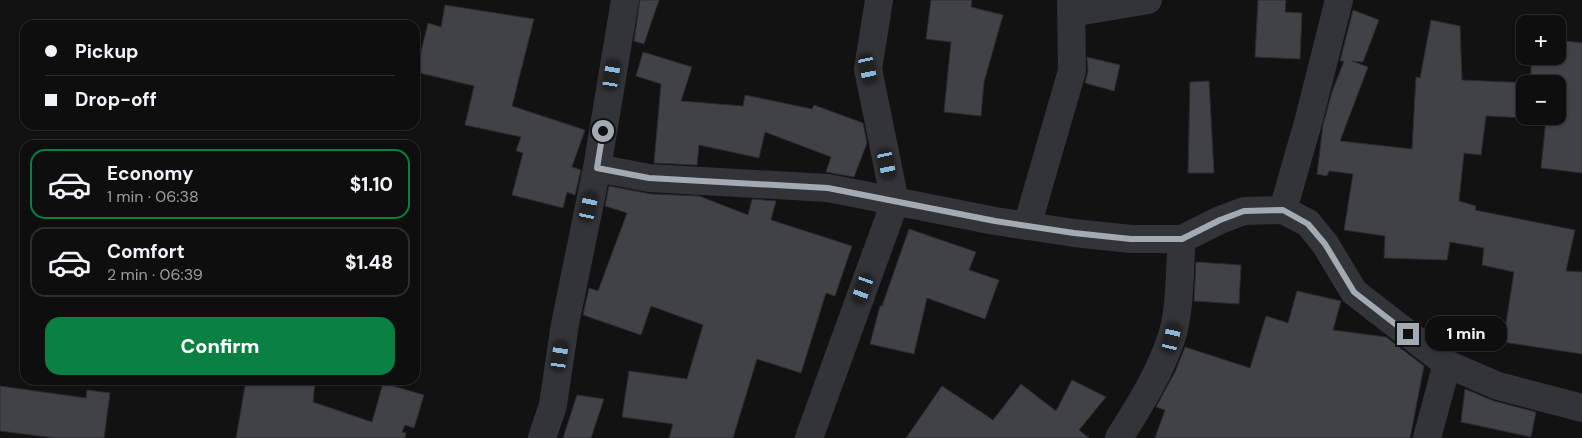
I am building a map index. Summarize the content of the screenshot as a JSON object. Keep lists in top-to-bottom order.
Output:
{
  "page": {
    "map_buttons": ["+", "−"],
    "banner": ["Pickup", "Drop-off"],
    "list": [
      {
        "name": "Economy",
        "note": "1 min · 06:38",
        "value": "$1.10"
      },
      {
        "name": "Comfort",
        "note": "2 min · 06:39",
        "value": "$1.48"
      }
    ],
    "buttons": "Confirm",
    "bubble": "1 min"
  }
}
